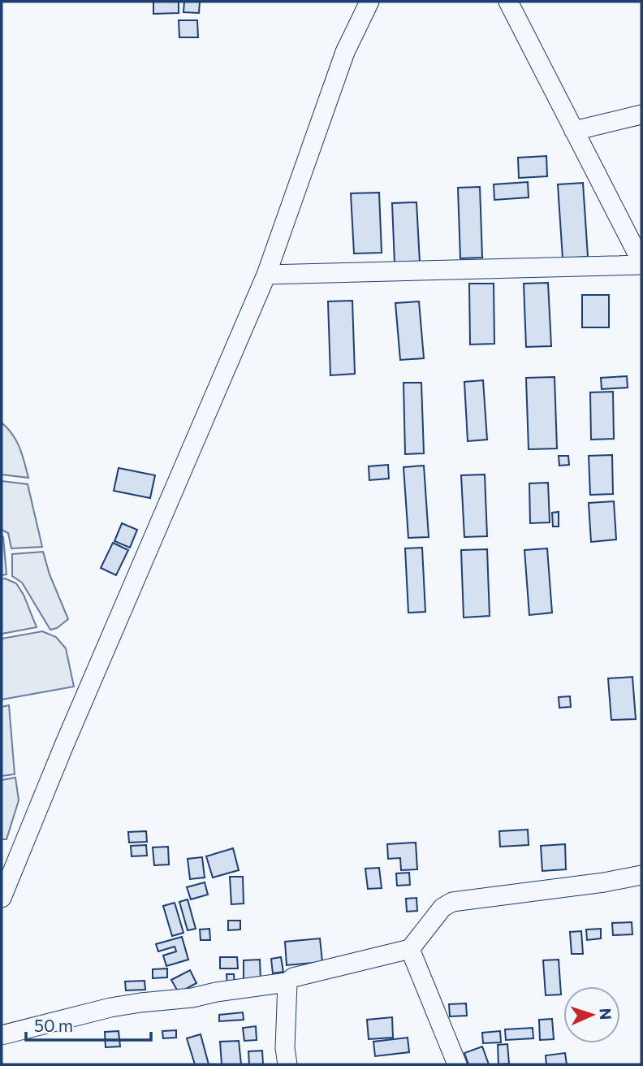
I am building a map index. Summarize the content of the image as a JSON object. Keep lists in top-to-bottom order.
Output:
{
  "scale_bar": "50 m",
  "north": "right"
}
